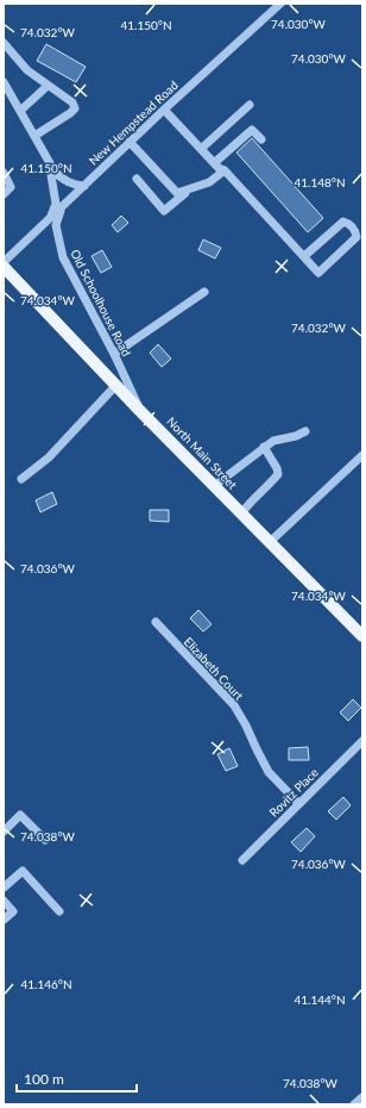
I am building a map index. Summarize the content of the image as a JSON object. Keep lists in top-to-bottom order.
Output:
{
  "streets": {
    "main road": ["North Main Street"],
    "street": [
      "New Hempstead Road",
      "Old Schoolhouse Road",
      "Elizabeth Court",
      "Rovitz Place"
    ]
  },
  "crossings": [
    ["New Hempstead Road", "Old Schoolhouse Road"],
    ["Old Schoolhouse Road", "North Main Street"],
    ["Elizabeth Court", "Rovitz Place"]
  ],
  "scale_bar": "100 m",
  "coordinates": [
    "74.030°W",
    "41.150°N",
    "74.032°W",
    "41.148°N",
    "74.034°W",
    "74.036°W",
    "74.038°W",
    "41.146°N",
    "41.144°N"
  ]
}
